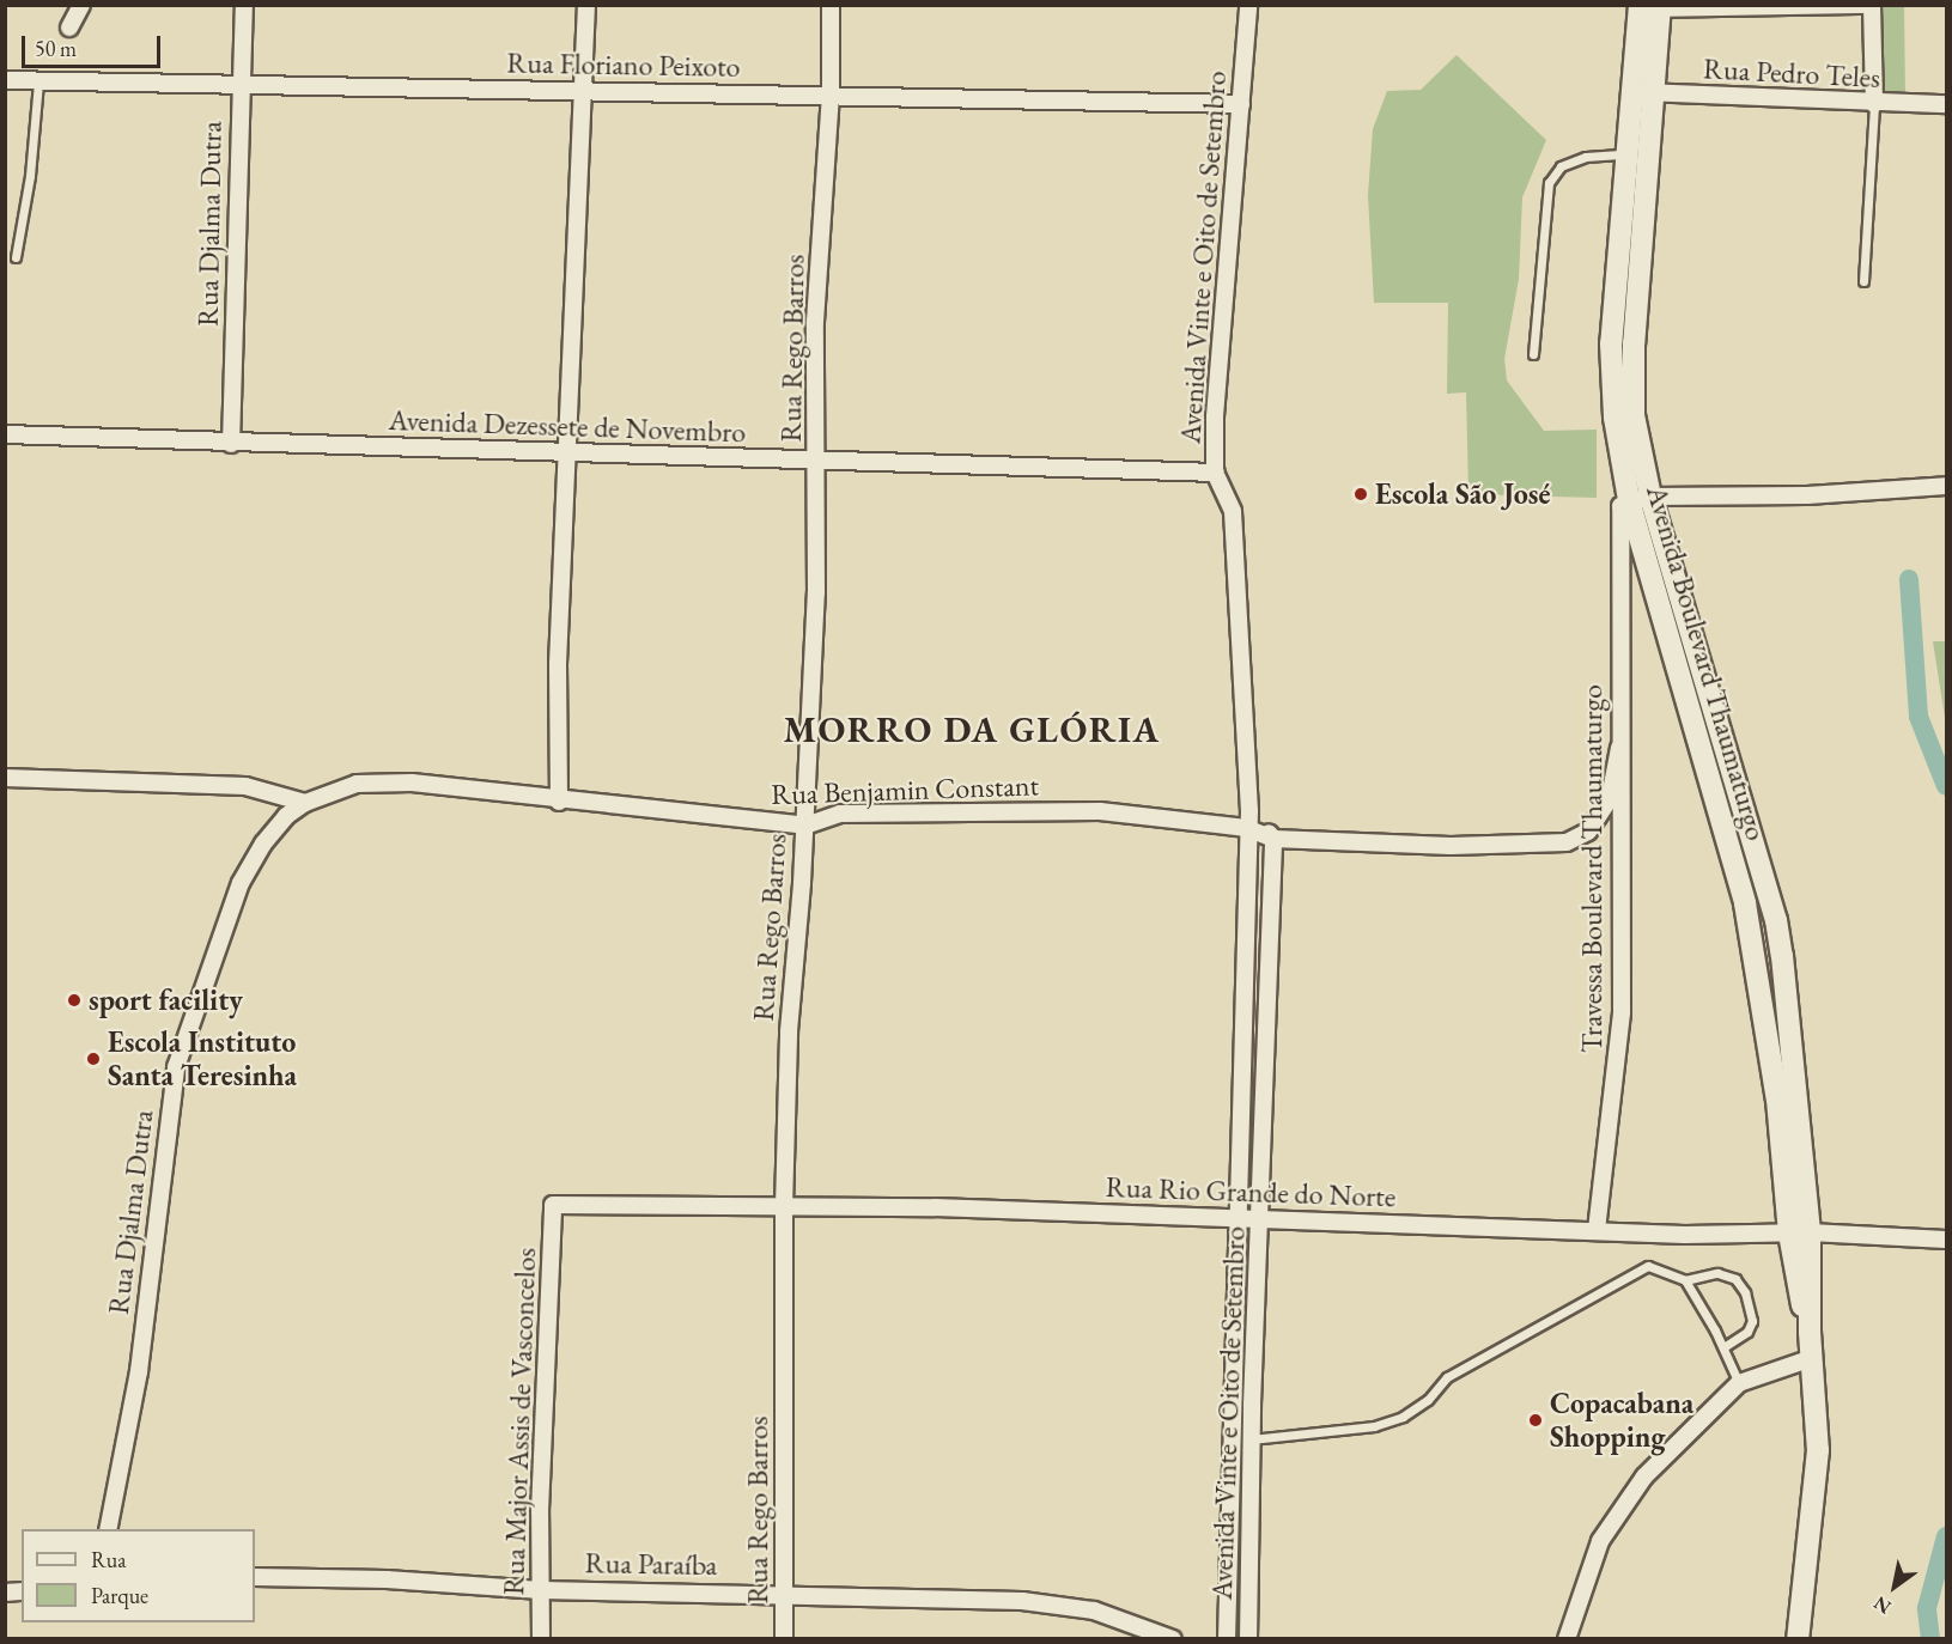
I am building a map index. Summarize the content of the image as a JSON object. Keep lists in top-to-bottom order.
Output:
{
  "streets": {
    "main road": ["Avenida Boulevard Thaumaturgo"],
    "street": [
      "Rua Floriano Peixoto",
      "Rua Pedro Teles",
      "Rua Djalma Dutra",
      "Avenida Vinte e Oito de Setembro",
      "Rua Rego Barros",
      "Avenida Dezessete de Novembro",
      "Rua Benjamin Constant",
      "Travessa Boulevard Thaumaturgo",
      "Rua Rio Grande do Norte",
      "Rua Major Assis de Vasconcelos",
      "Rua Paraíba"
    ]
  },
  "crossings": [
    ["Rua Floriano Peixoto", "Rua Djalma Dutra"],
    ["Rua Floriano Peixoto", "Avenida Vinte e Oito de Setembro"],
    ["Rua Floriano Peixoto", "Rua Rego Barros"],
    ["Rua Pedro Teles", "Avenida Boulevard Thaumaturgo"],
    ["Rua Djalma Dutra", "Avenida Dezessete de Novembro"],
    ["Rua Djalma Dutra", "Rua Benjamin Constant"],
    ["Avenida Vinte e Oito de Setembro", "Avenida Dezessete de Novembro"],
    ["Avenida Vinte e Oito de Setembro", "Rua Benjamin Constant"],
    ["Avenida Vinte e Oito de Setembro", "Rua Rio Grande do Norte"],
    ["Rua Rego Barros", "Avenida Dezessete de Novembro"],
    ["Rua Rego Barros", "Rua Benjamin Constant"],
    ["Rua Rego Barros", "Rua Rio Grande do Norte"],
    ["Rua Rego Barros", "Rua Paraíba"],
    ["Avenida Boulevard Thaumaturgo", "Travessa Boulevard Thaumaturgo"],
    ["Avenida Boulevard Thaumaturgo", "Rua Rio Grande do Norte"],
    ["Rua Benjamin Constant", "Travessa Boulevard Thaumaturgo"],
    ["Travessa Boulevard Thaumaturgo", "Rua Rio Grande do Norte"],
    ["Rua Rio Grande do Norte", "Rua Major Assis de Vasconcelos"],
    ["Rua Major Assis de Vasconcelos", "Rua Paraíba"]
  ],
  "districts": ["MORRO DA GLÓRIA"],
  "places": [
    "Escola São José",
    "sport facility",
    "Escola Instituto Santa Teresinha",
    "Copacabana Shopping"
  ],
  "legend": ["Rua", "Parque"],
  "scale_bar": "50 m",
  "north": "bottom left"
}
